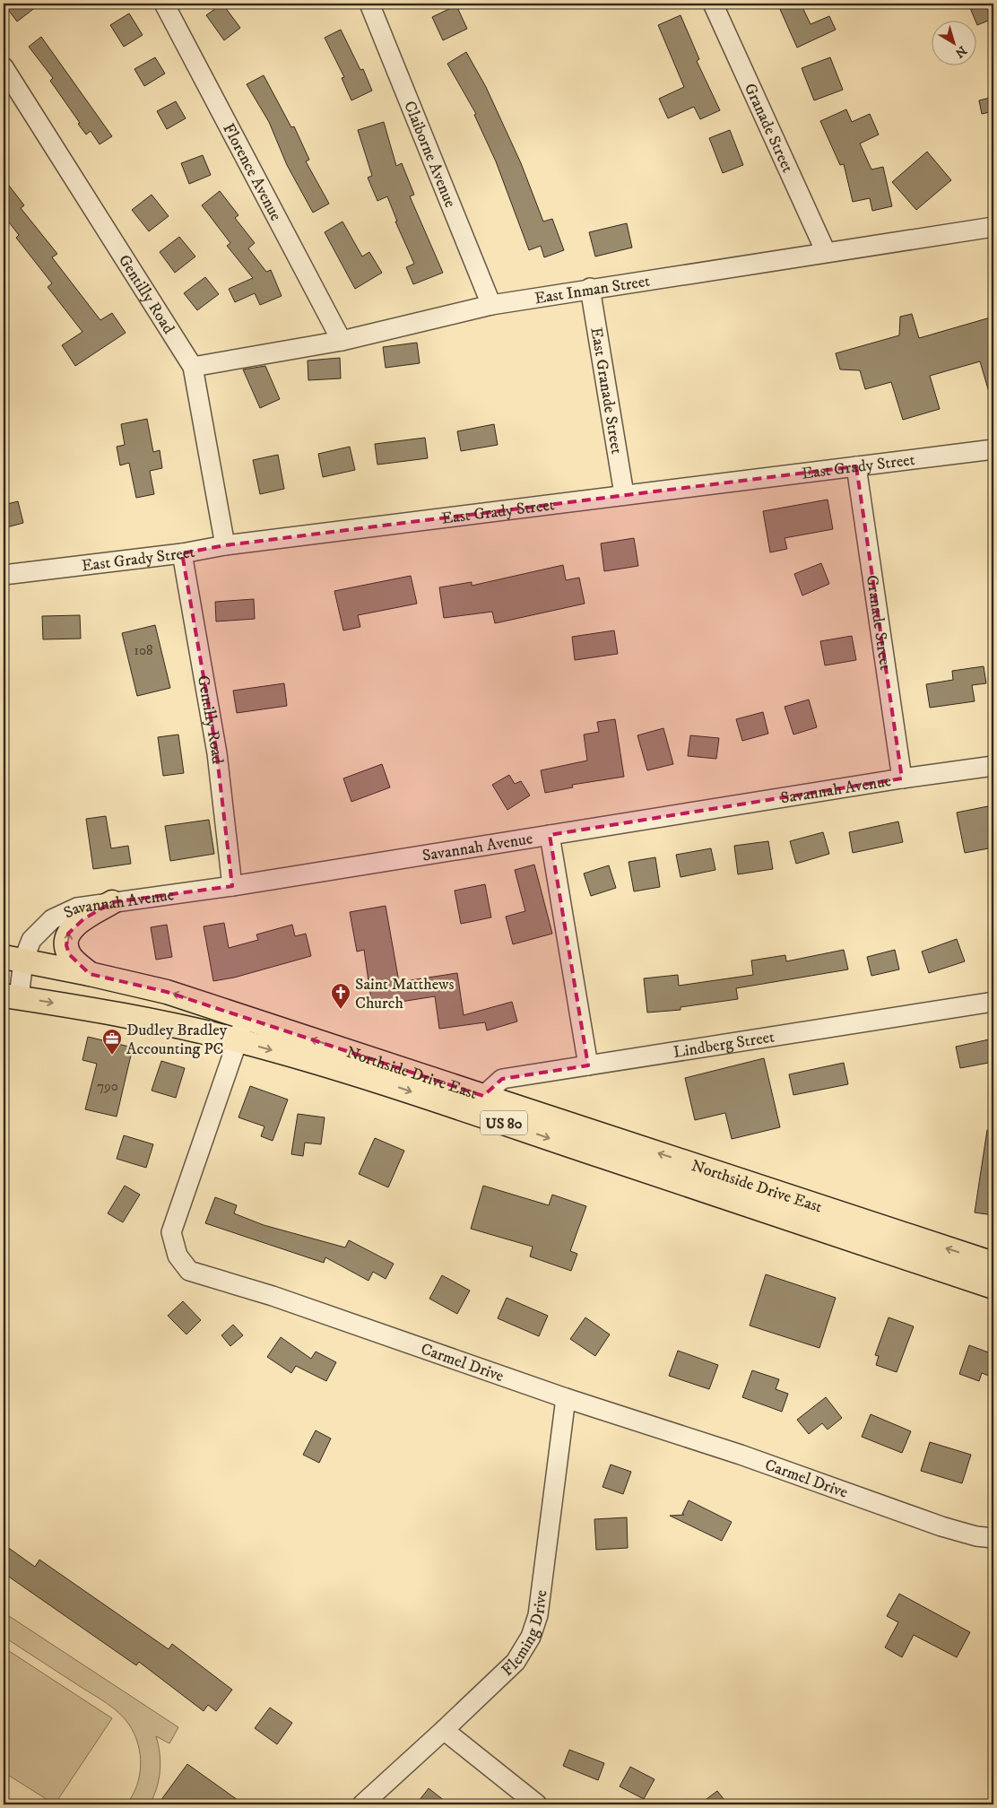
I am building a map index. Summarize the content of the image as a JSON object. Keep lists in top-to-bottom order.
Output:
{
  "streets": {
    "main road": ["Northside Drive East", "US 80"],
    "street": [
      "Granade Street",
      "Claiborne Avenue",
      "Florence Avenue",
      "East Inman Street",
      "Gentilly Road",
      "East Granade Street",
      "East Grady Street",
      "Savannah Avenue",
      "Lindberg Street",
      "Carmel Drive",
      "Fleming Drive"
    ]
  },
  "crossings": [
    ["Granade Street", "East Inman Street"],
    ["Granade Street", "East Grady Street"],
    ["Granade Street", "Savannah Avenue"],
    ["Claiborne Avenue", "East Inman Street"],
    ["Florence Avenue", "East Inman Street"],
    ["East Inman Street", "Gentilly Road"],
    ["East Inman Street", "East Granade Street"],
    ["Gentilly Road", "East Grady Street"],
    ["Gentilly Road", "Savannah Avenue"],
    ["East Granade Street", "East Grady Street"],
    ["Savannah Avenue", "Northside Drive East"],
    ["Lindberg Street", "Northside Drive East"],
    ["Northside Drive East", "Carmel Drive"],
    ["Carmel Drive", "Fleming Drive"]
  ],
  "places": {
    "church": ["Saint Matthews Church"],
    "office": ["Dudley Bradley Accounting PC"]
  },
  "house_numbers": ["108", "790"],
  "north": "bottom right"
}
